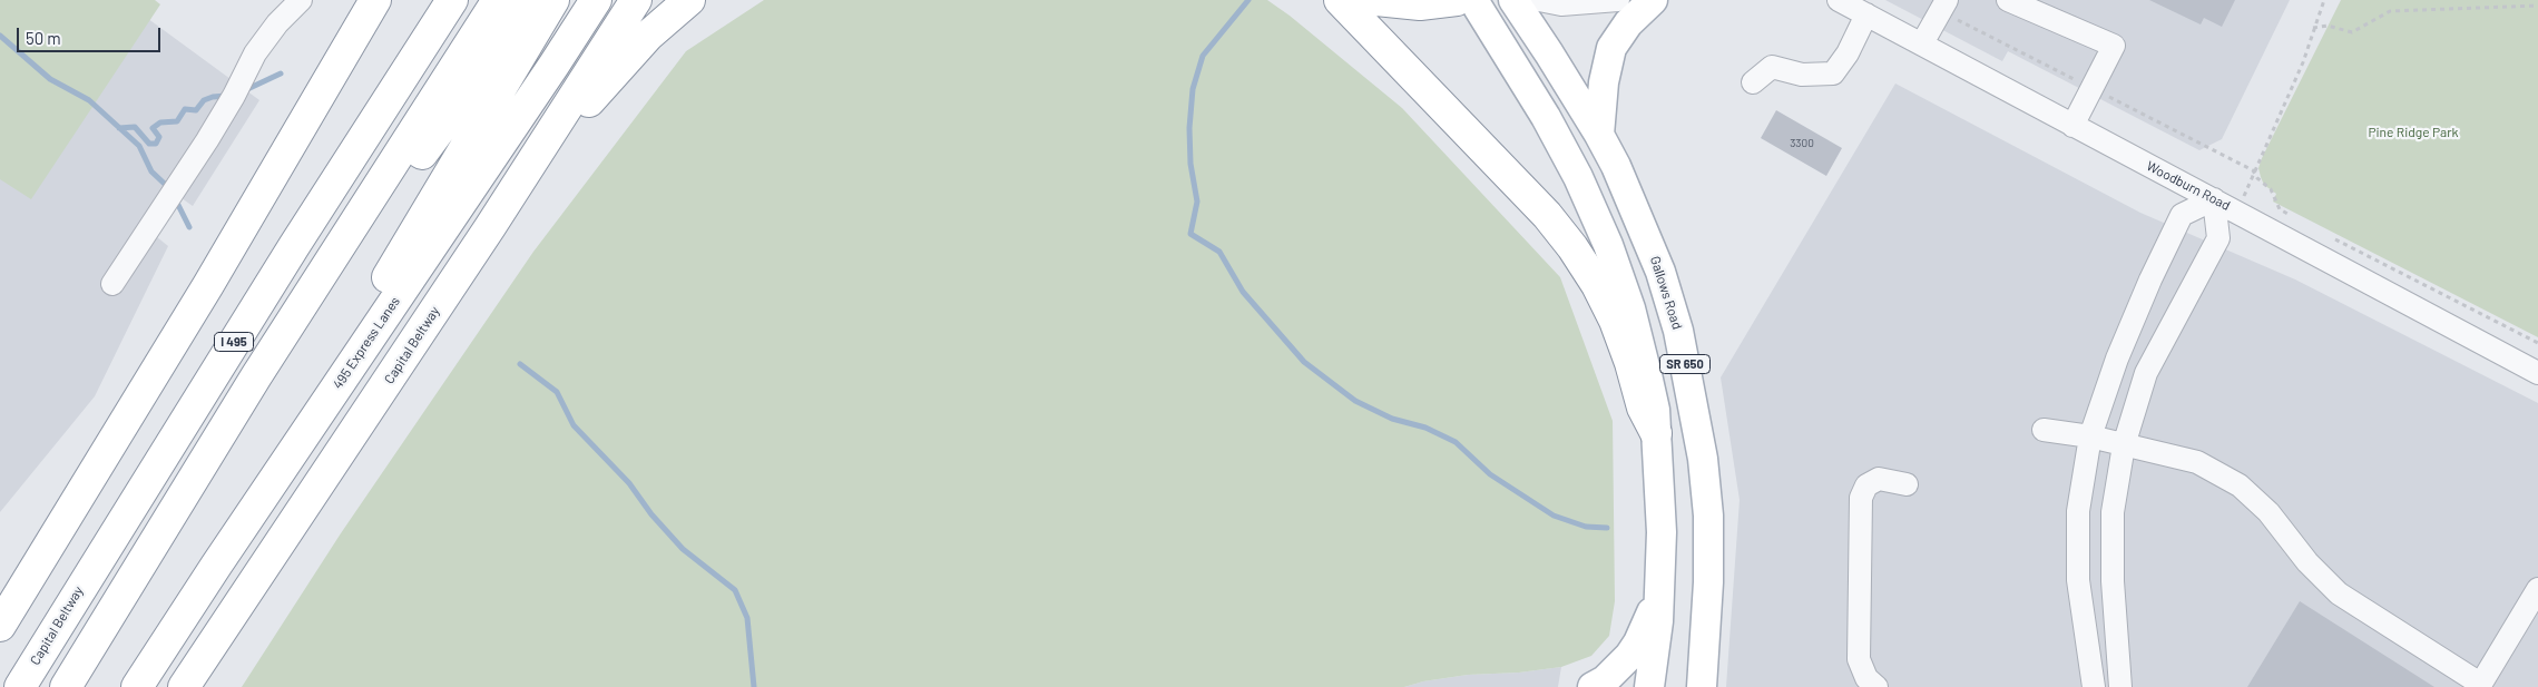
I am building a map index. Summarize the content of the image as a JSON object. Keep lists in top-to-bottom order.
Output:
{
  "streets": {
    "highway": ["I 495", "495 Express Lanes", "Capital Beltway"],
    "main road": ["Gallows Road", "SR 650"],
    "street": ["Woodburn Road"]
  },
  "parks": ["Pine Ridge Park"],
  "house_numbers": ["3300"],
  "scale_bar": "50 m"
}
